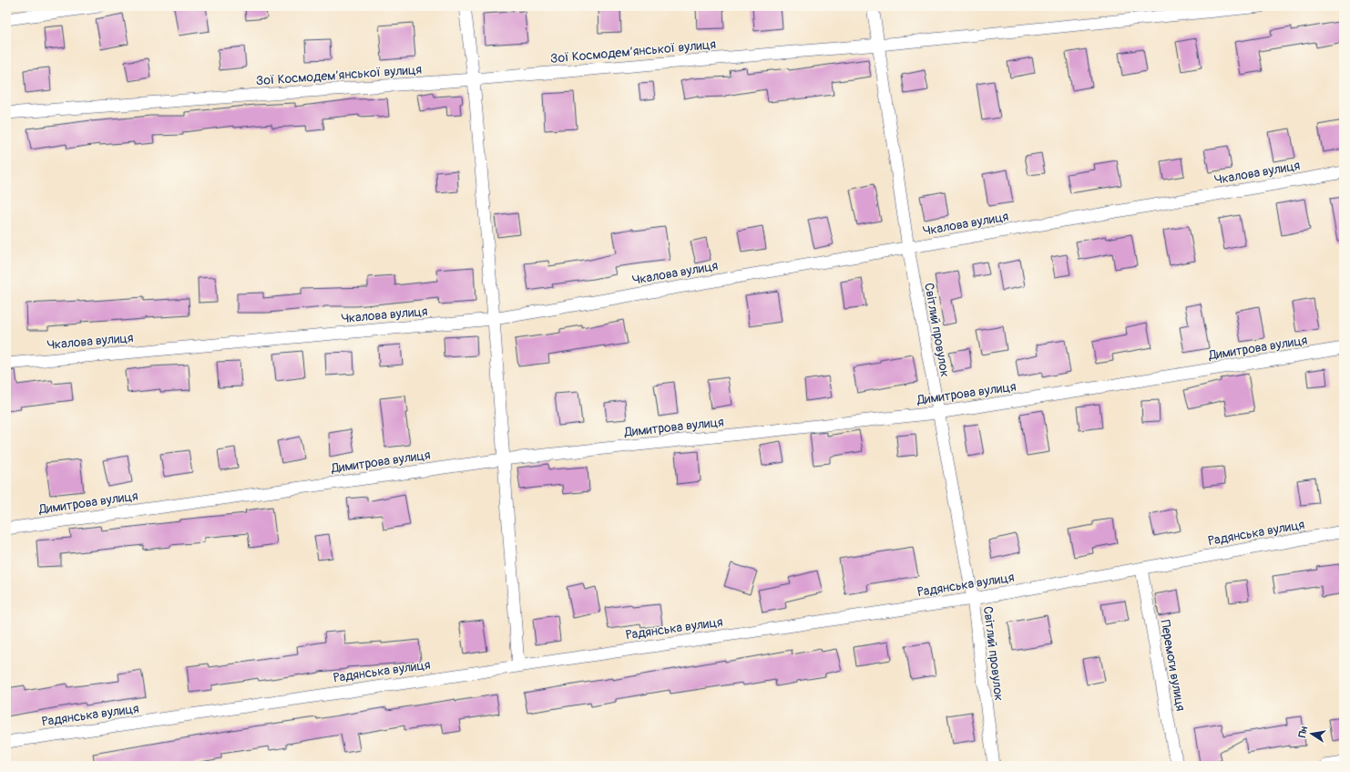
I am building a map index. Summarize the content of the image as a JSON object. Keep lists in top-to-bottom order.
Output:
{
  "streets": {
    "street": [
      "Зої Космодем’янської вулиця",
      "Чкалова вулиця",
      "Світлий провулок",
      "Димитрова вулиця",
      "Радянська вулиця",
      "Перемоги вулиця"
    ]
  },
  "crossings": [
    ["Зої Космодем’янської вулиця", "Світлий провулок"],
    ["Чкалова вулиця", "Світлий провулок"],
    ["Світлий провулок", "Димитрова вулиця"],
    ["Світлий провулок", "Радянська вулиця"],
    ["Радянська вулиця", "Перемоги вулиця"]
  ],
  "north": "left"
}
